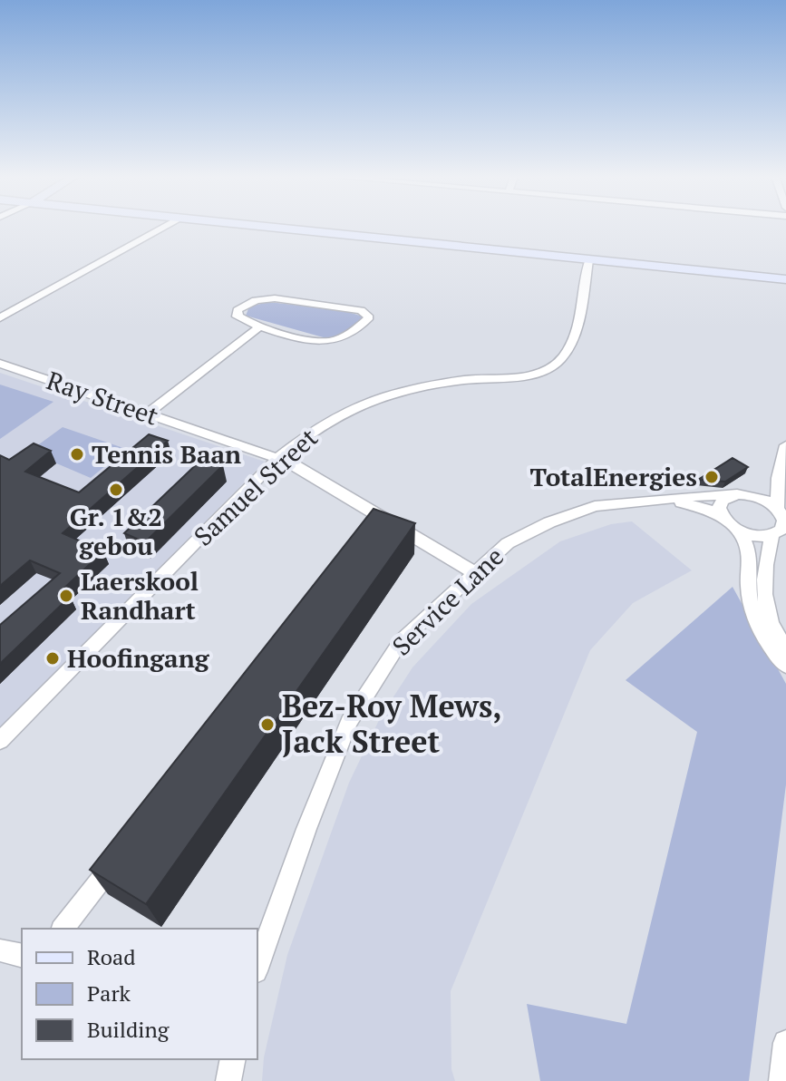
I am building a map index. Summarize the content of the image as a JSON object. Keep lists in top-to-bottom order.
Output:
{
  "streets": {
    "street": ["Ray Street", "Samuel Street", "Service Lane"]
  },
  "crossings": [
    ["Ray Street", "Samuel Street"],
    ["Ray Street", "Service Lane"]
  ],
  "places": [
    "Tennis Baan",
    "TotalEnergies",
    "Gr. 1&2 gebou",
    "Laerskool Randhart",
    "Hoofingang",
    "Bez-Roy Mews, Jack Street"
  ],
  "legend": ["Road", "Park", "Building"]
}
